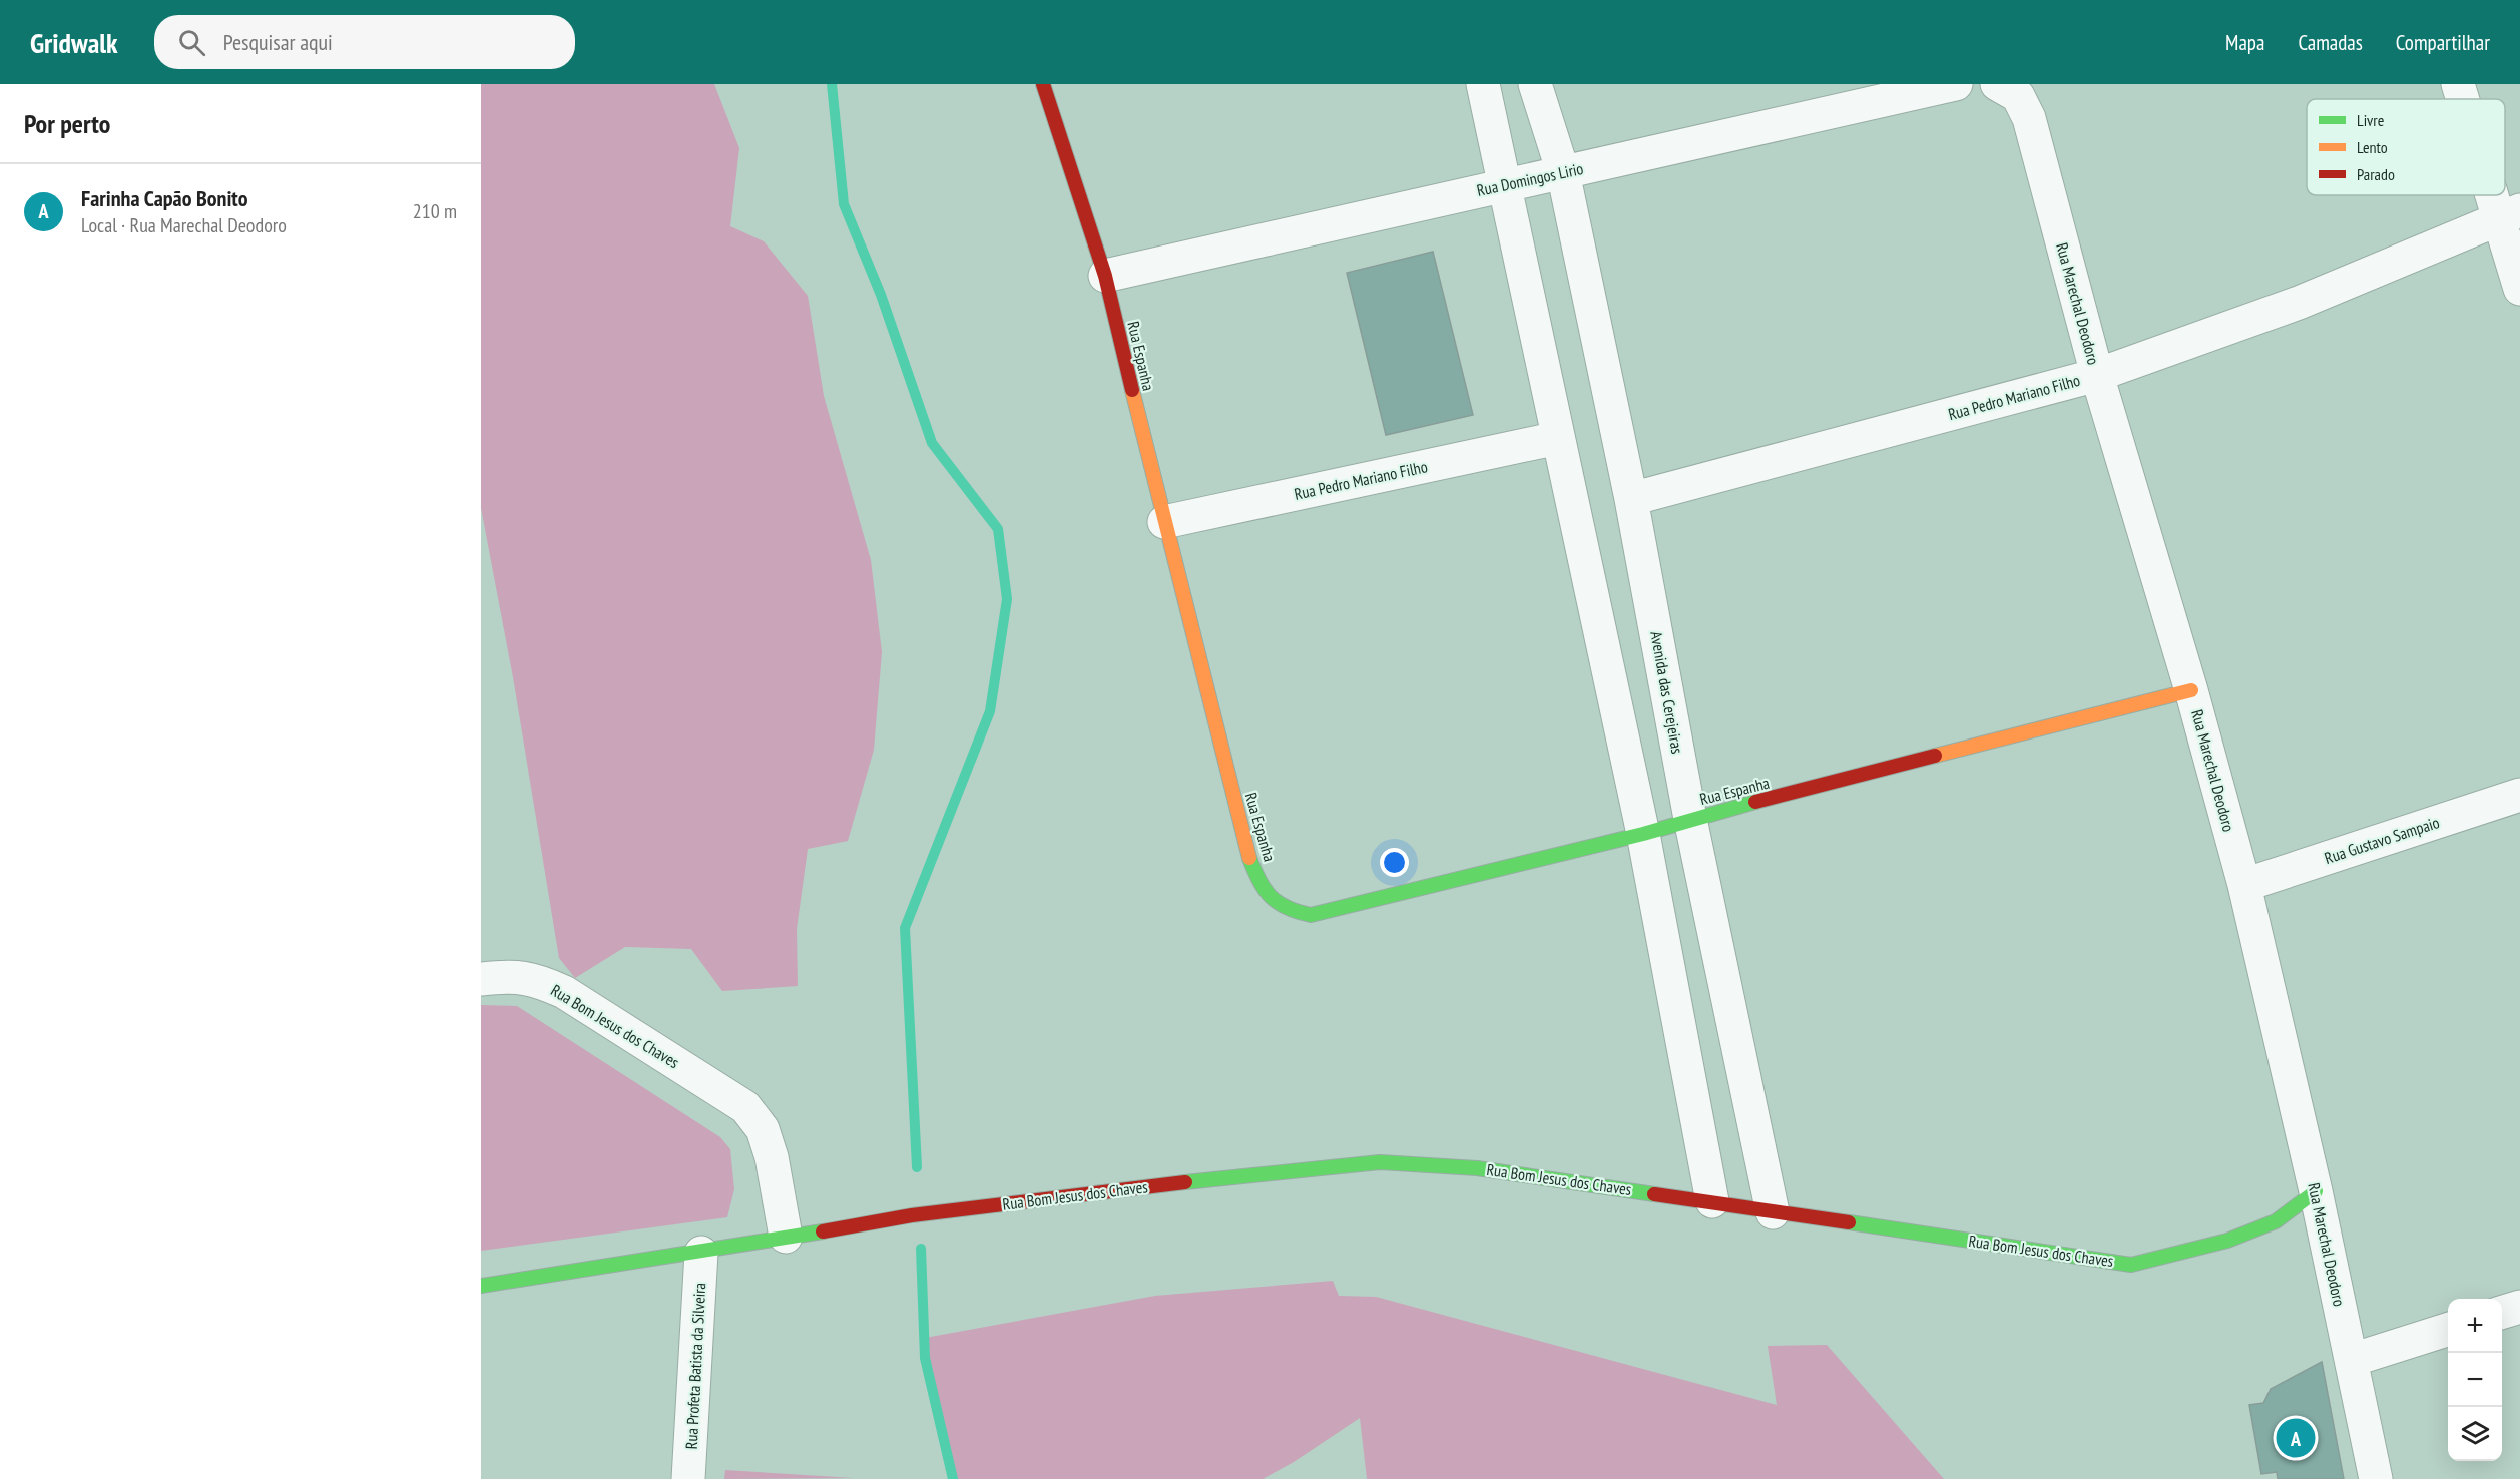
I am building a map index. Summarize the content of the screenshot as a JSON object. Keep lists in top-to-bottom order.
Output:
{
  "streets": {
    "street": [
      "Rua Domingos Lirio",
      "Rua Marechal Deodoro",
      "Rua Espanha",
      "Rua Pedro Mariano Filho",
      "Avenida das Cerejeiras",
      "Rua Gustavo Sampaio",
      "Rua Bom Jesus dos Chaves",
      "Rua Profeta Batista da Silveira"
    ]
  },
  "crossings": [
    ["Rua Domingos Lirio", "Rua Espanha"],
    ["Rua Domingos Lirio", "Avenida das Cerejeiras"],
    ["Rua Marechal Deodoro", "Rua Espanha"],
    ["Rua Marechal Deodoro", "Rua Pedro Mariano Filho"],
    ["Rua Marechal Deodoro", "Rua Gustavo Sampaio"],
    ["Rua Marechal Deodoro", "Rua Bom Jesus dos Chaves"],
    ["Rua Espanha", "Rua Pedro Mariano Filho"],
    ["Rua Espanha", "Avenida das Cerejeiras"],
    ["Rua Pedro Mariano Filho", "Avenida das Cerejeiras"],
    ["Avenida das Cerejeiras", "Rua Bom Jesus dos Chaves"],
    ["Rua Bom Jesus dos Chaves", "Rua Profeta Batista da Silveira"]
  ],
  "legend": ["Livre", "Lento", "Parado"],
  "page": {
    "header": "Gridwalk",
    "search": "Pesquisar aqui",
    "nav": ["Mapa", "Camadas", "Compartilhar"],
    "heading": "Por perto",
    "list": [
      {
        "mark": "A",
        "name": "Farinha Capão Bonito",
        "note": "Local · Rua Marechal Deodoro",
        "value": "210 m"
      }
    ],
    "map_buttons": ["+", "−"],
    "pins": "A"
  }
}
